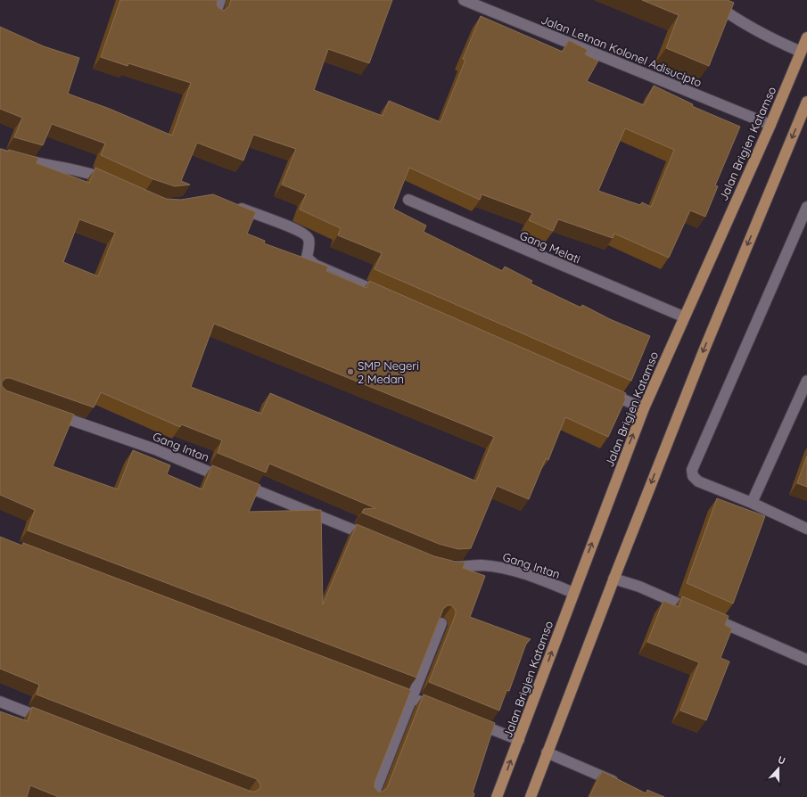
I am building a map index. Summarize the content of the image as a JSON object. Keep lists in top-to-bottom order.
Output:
{
  "streets": {
    "main road": ["Jalan Brigjen Katamso"],
    "street": ["Jalan Letnan Kolonel Adisucipto", "Gang Melati", "Gang Intan"]
  },
  "crossings": [
    ["Jalan Letnan Kolonel Adisucipto", "Jalan Brigjen Katamso"],
    ["Jalan Brigjen Katamso", "Gang Melati"],
    ["Jalan Brigjen Katamso", "Gang Intan"]
  ],
  "places": ["SMP Negeri 2 Medan"],
  "north": "top"
}
